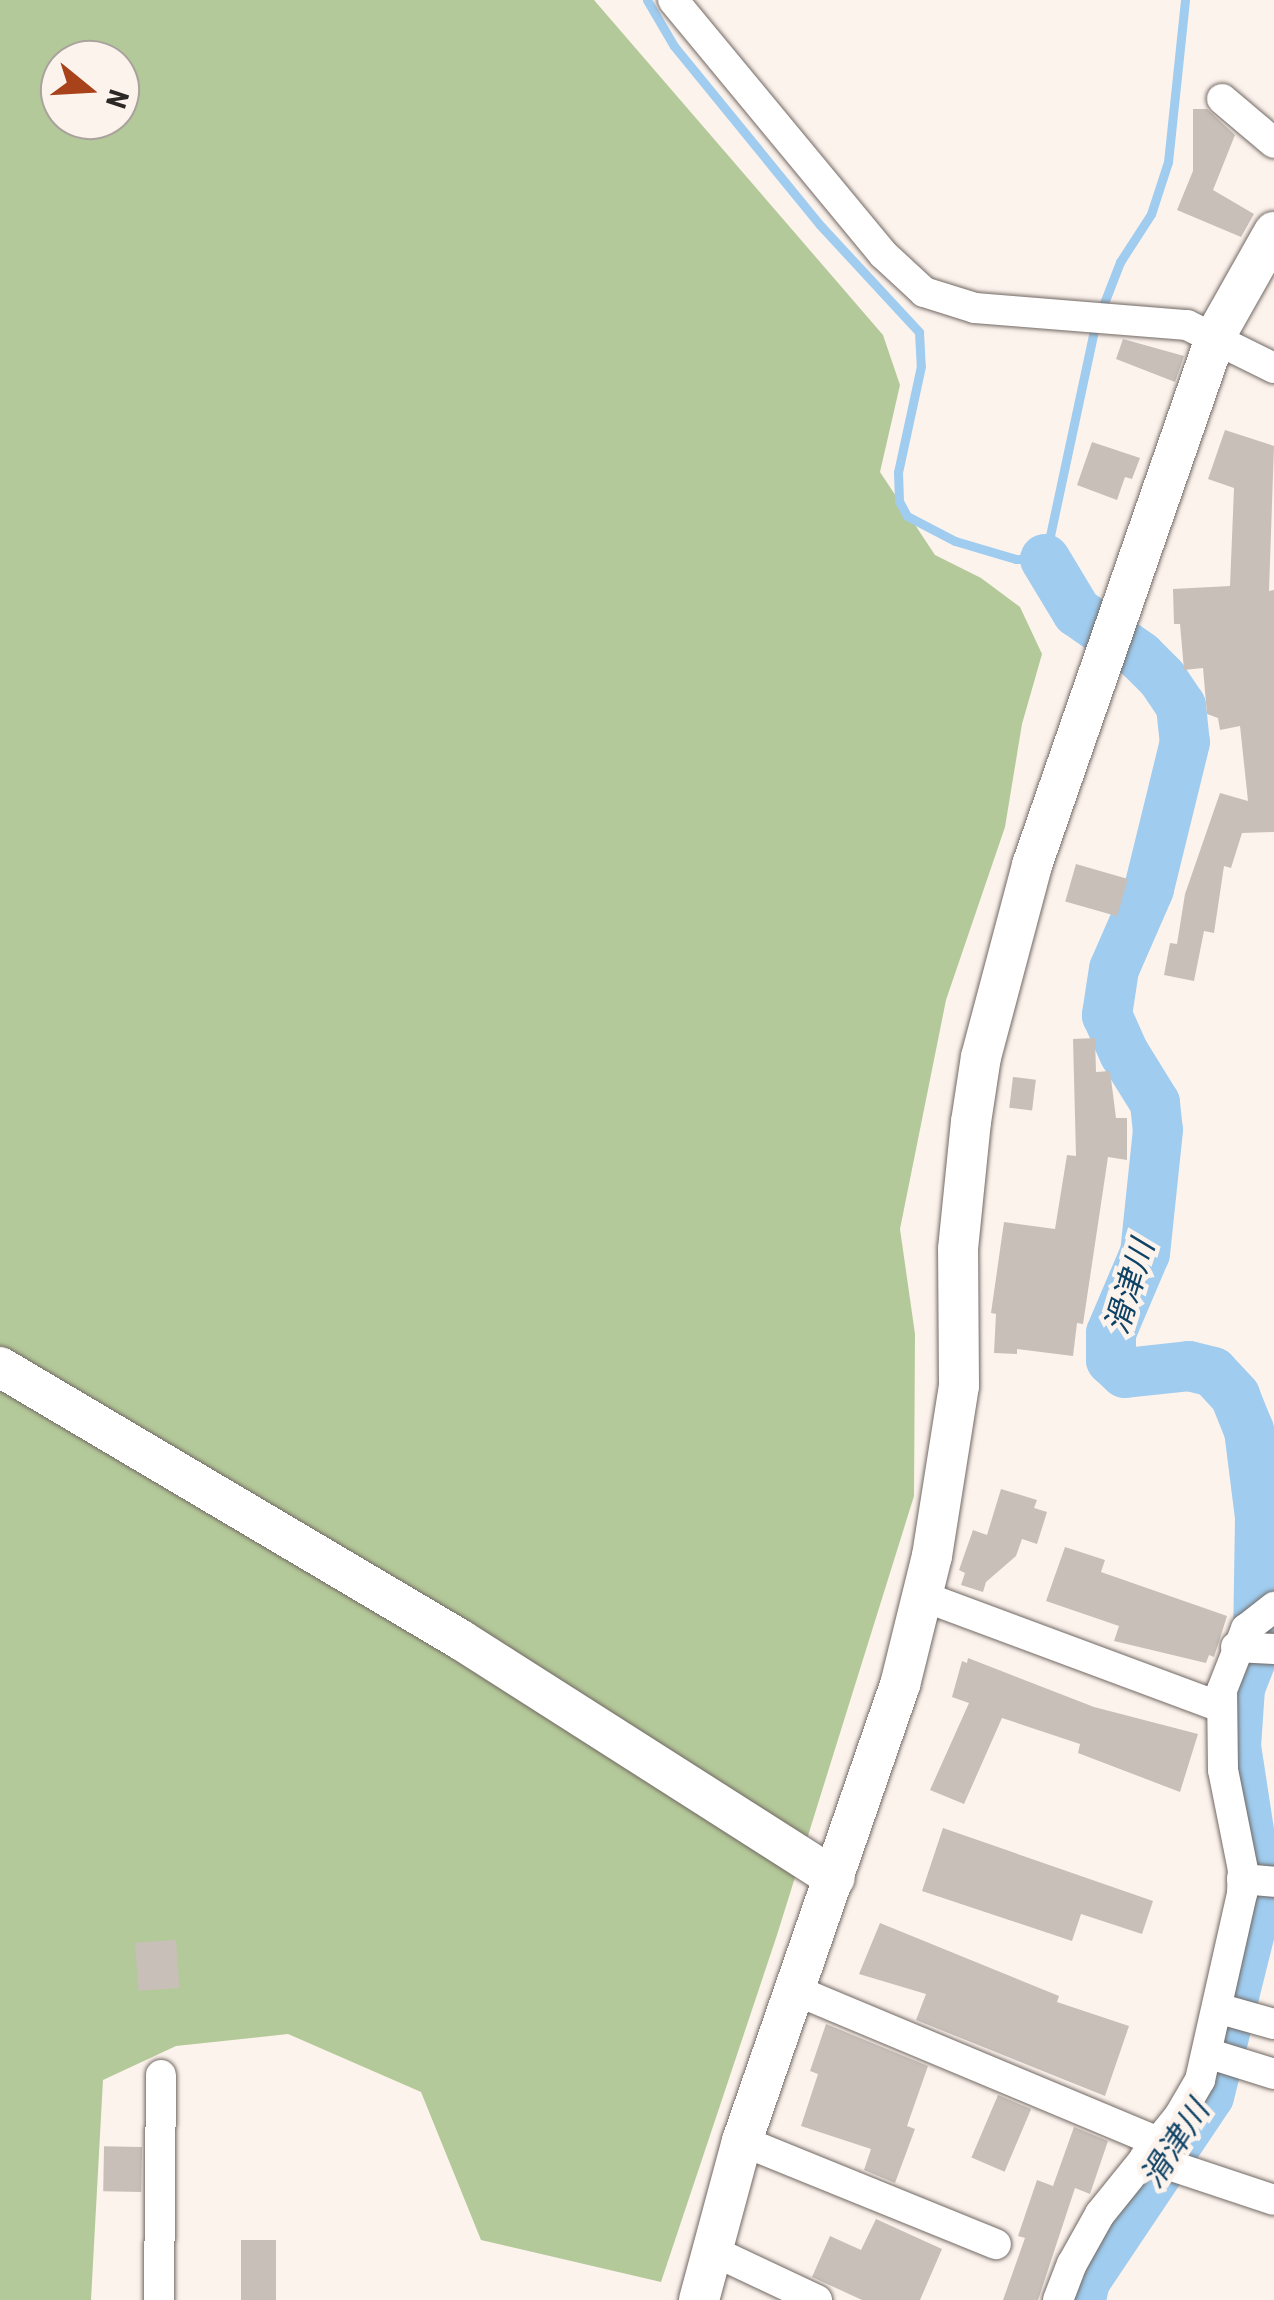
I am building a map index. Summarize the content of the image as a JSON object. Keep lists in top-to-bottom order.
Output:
{
  "water": ["滑津川"],
  "north": "right"
}
